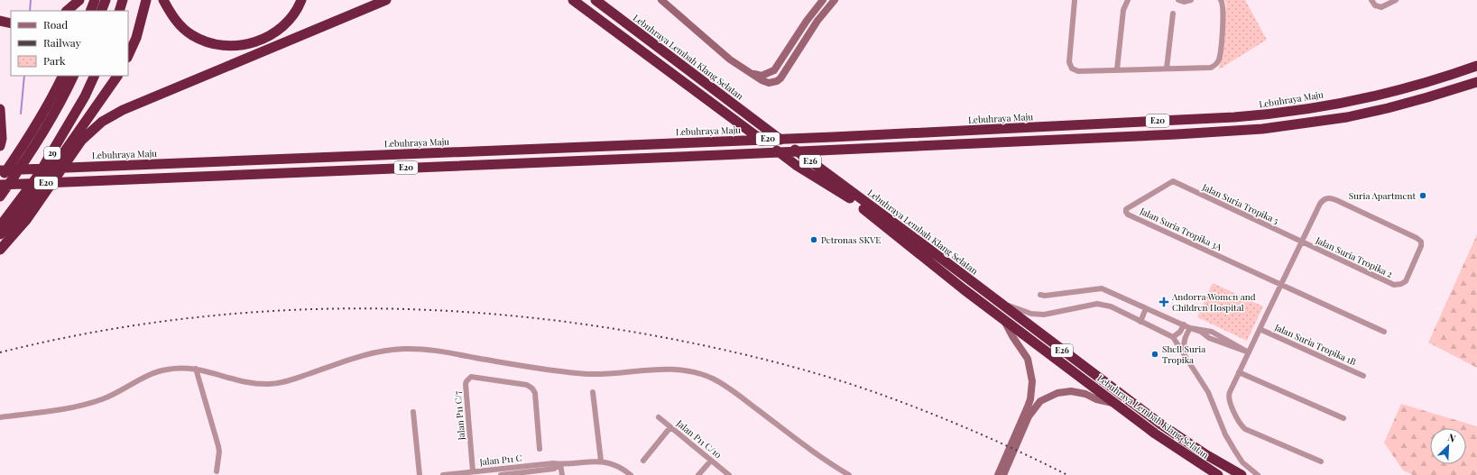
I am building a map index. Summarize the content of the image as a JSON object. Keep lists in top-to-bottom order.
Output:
{
  "streets": {
    "highway": [
      "Lebuhraya Lembah Klang Selatan",
      "Lebuhraya Maju",
      "E20",
      "29",
      "E26"
    ],
    "street": [
      "Jalan Suria Tropika 5",
      "Jalan Suria Tropika 3A",
      "Jalan Suria Tropika 2",
      "Jalan Suria Tropika 1B",
      "Jalan P11 C/7",
      "Jalan P11 C/10",
      "Jalan P11 C"
    ]
  },
  "crossings": [
    ["Jalan Suria Tropika 5", "Jalan Suria Tropika 3A"],
    ["Jalan Suria Tropika 5", "Jalan Suria Tropika 2"],
    ["Jalan P11 C/7", "Jalan P11 C"]
  ],
  "places": {
    "other": ["Suria Apartment", "Petronas SKVE", "Shell Suria Tropika"],
    "health": ["Andorra Women and Children Hospital"]
  },
  "legend": ["Road", "Railway", "Park"],
  "north": "top right"
}
